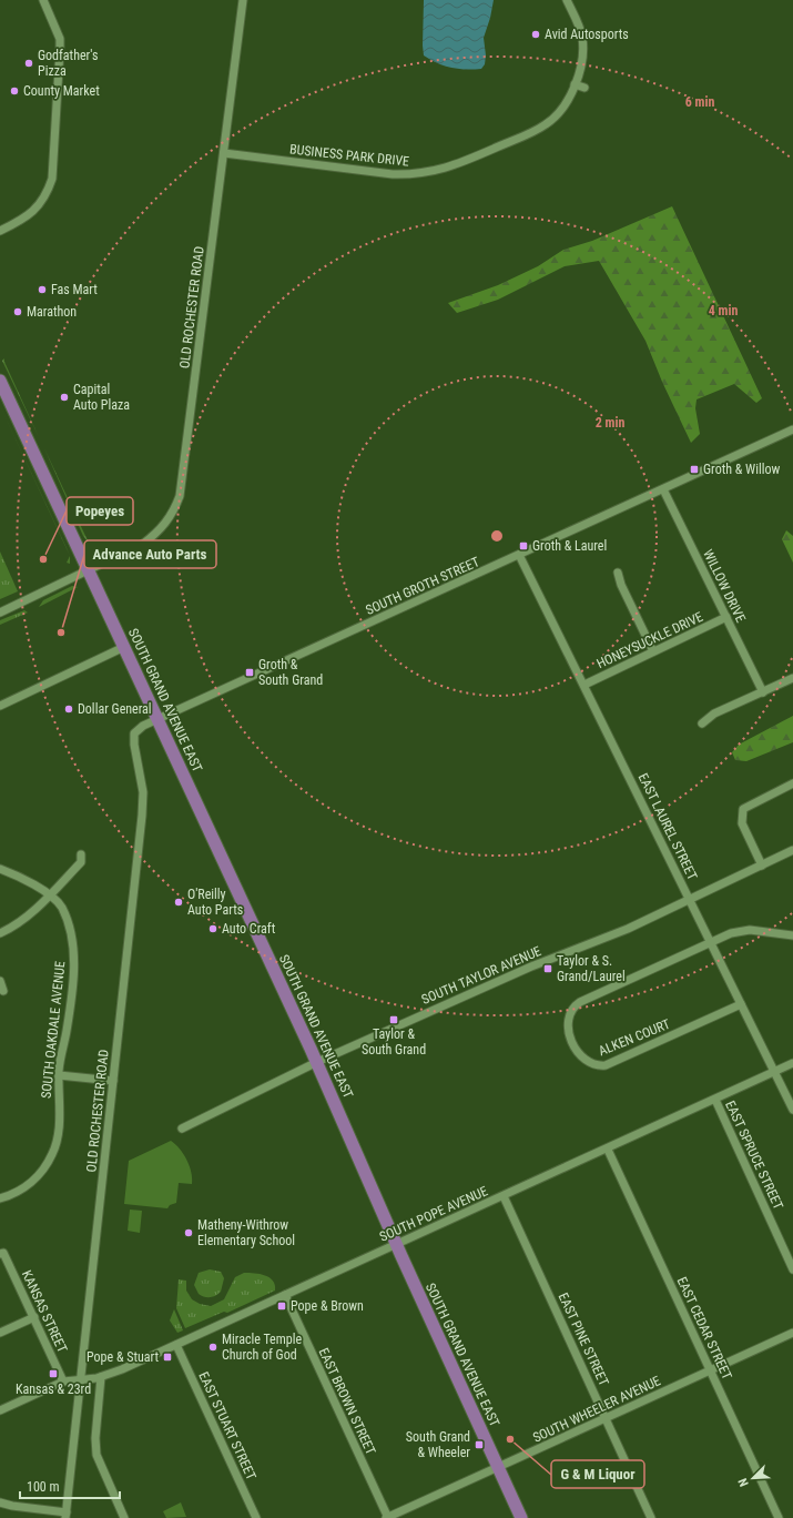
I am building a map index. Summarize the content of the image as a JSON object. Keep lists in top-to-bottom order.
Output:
{
  "streets": {
    "main road": ["SOUTH GRAND AVENUE EAST"],
    "street": [
      "BUSINESS PARK DRIVE",
      "OLD ROCHESTER ROAD",
      "SOUTH GROTH STREET",
      "WILLOW DRIVE",
      "HONEYSUCKLE DRIVE",
      "EAST LAUREL STREET",
      "SOUTH TAYLOR AVENUE",
      "SOUTH OAKDALE AVENUE",
      "ALKEN COURT",
      "EAST SPRUCE STREET",
      "SOUTH POPE AVENUE",
      "KANSAS STREET",
      "EAST CEDAR STREET",
      "EAST PINE STREET",
      "EAST BROWN STREET",
      "SOUTH WHEELER AVENUE",
      "EAST STUART STREET"
    ]
  },
  "crossings": [
    ["BUSINESS PARK DRIVE", "OLD ROCHESTER ROAD"],
    ["OLD ROCHESTER ROAD", "SOUTH GROTH STREET"],
    ["OLD ROCHESTER ROAD", "SOUTH GRAND AVENUE EAST"],
    ["OLD ROCHESTER ROAD", "SOUTH POPE AVENUE"],
    ["SOUTH GROTH STREET", "WILLOW DRIVE"],
    ["SOUTH GROTH STREET", "SOUTH GRAND AVENUE EAST"],
    ["SOUTH GROTH STREET", "EAST LAUREL STREET"],
    ["WILLOW DRIVE", "HONEYSUCKLE DRIVE"],
    ["HONEYSUCKLE DRIVE", "EAST LAUREL STREET"],
    ["SOUTH GRAND AVENUE EAST", "SOUTH TAYLOR AVENUE"],
    ["SOUTH GRAND AVENUE EAST", "SOUTH POPE AVENUE"],
    ["SOUTH GRAND AVENUE EAST", "SOUTH WHEELER AVENUE"],
    ["EAST LAUREL STREET", "SOUTH TAYLOR AVENUE"],
    ["EAST LAUREL STREET", "ALKEN COURT"],
    ["EAST LAUREL STREET", "SOUTH POPE AVENUE"],
    ["EAST SPRUCE STREET", "SOUTH POPE AVENUE"],
    ["SOUTH POPE AVENUE", "KANSAS STREET"],
    ["SOUTH POPE AVENUE", "EAST CEDAR STREET"],
    ["SOUTH POPE AVENUE", "EAST PINE STREET"],
    ["SOUTH POPE AVENUE", "EAST BROWN STREET"],
    ["SOUTH POPE AVENUE", "EAST STUART STREET"],
    ["EAST CEDAR STREET", "SOUTH WHEELER AVENUE"],
    ["EAST PINE STREET", "SOUTH WHEELER AVENUE"],
    ["EAST BROWN STREET", "SOUTH WHEELER AVENUE"]
  ],
  "places": {
    "other": [
      "Avid Autosports",
      "Godfather's Pizza",
      "County Market",
      "Fas Mart",
      "Marathon",
      "Capital Auto Plaza",
      "Popeyes",
      "Advance Auto Parts",
      "Dollar General",
      "O'Reilly Auto Parts",
      "Auto Craft",
      "Matheny-Withrow Elementary School",
      "Miracle Temple Church of God",
      "G & M Liquor"
    ],
    "transit": [
      "Groth & Willow",
      "Groth & Laurel",
      "Groth & South Grand",
      "Taylor & S. Grand/Laurel",
      "Taylor & South Grand",
      "Pope & Brown",
      "Pope & Stuart",
      "Kansas & 23rd",
      "South Grand & Wheeler"
    ]
  },
  "scale_bar": "100 m",
  "north": "bottom left",
  "rings": ["6 min", "4 min", "2 min"]
}
